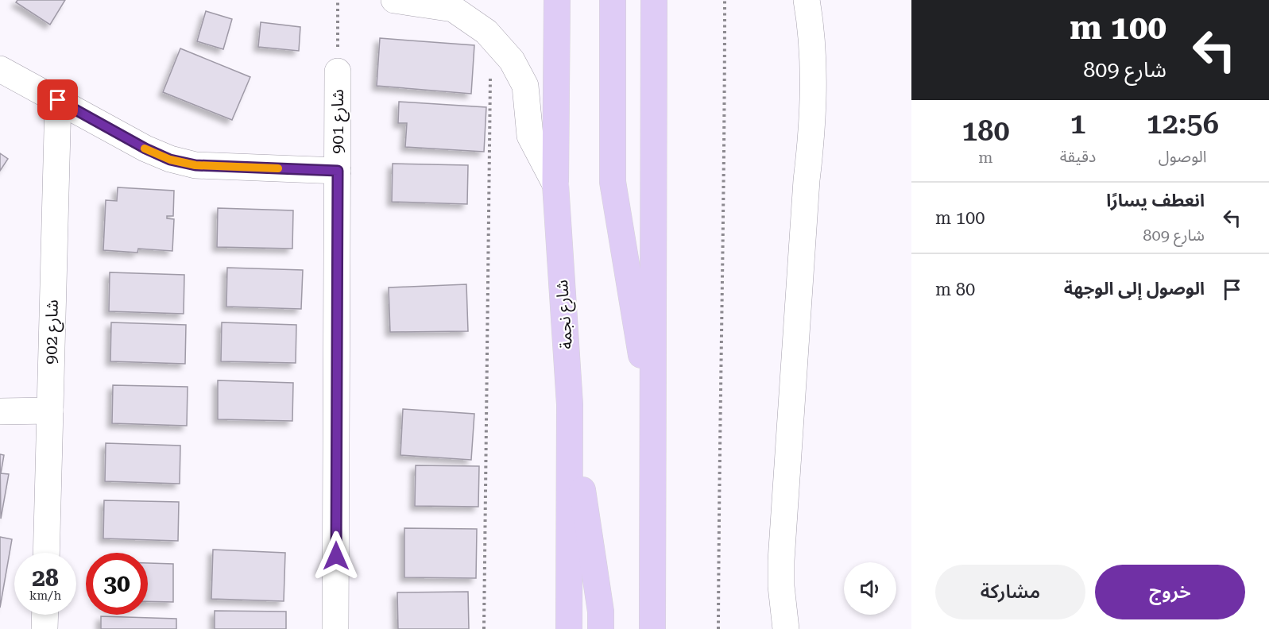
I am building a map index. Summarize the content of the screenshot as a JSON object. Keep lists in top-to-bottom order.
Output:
{
  "streets": {
    "main road": ["شارع نجمة"],
    "street": ["شارع 901", "شارع 902"]
  },
  "page": {
    "turn": ["100 m", "شارع 809"],
    "eta": [
      "12:56",
      "الوصول",
      "1",
      "دقيقة",
      "180",
      "m"
    ],
    "list": [
      {
        "name": "انعطف يسارًا",
        "note": "شارع 809",
        "value": "100 m"
      },
      {
        "name": "الوصول إلى الوجهة",
        "value": "80 m"
      }
    ],
    "speed": "28 km/h",
    "limit": "30",
    "buttons": ["خروج", "مشاركة"]
  }
}
